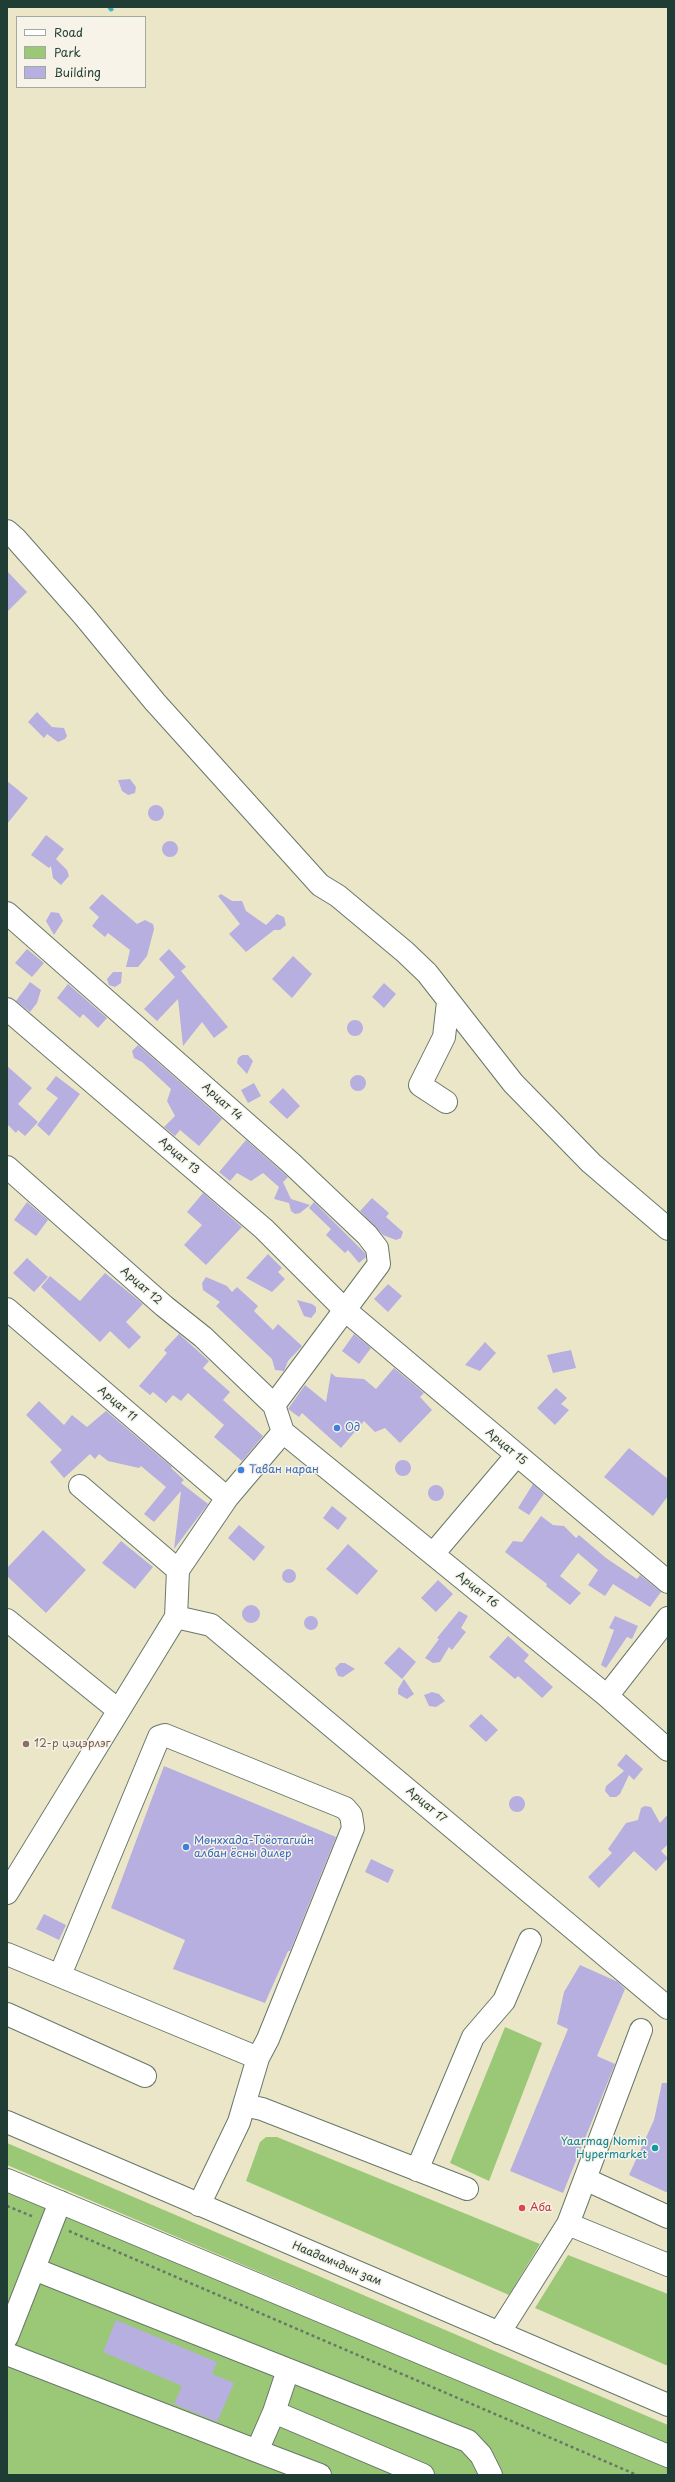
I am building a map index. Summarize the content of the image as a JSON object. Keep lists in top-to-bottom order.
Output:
{
  "streets": {
    "main road": [
      "Арцат 14",
      "Арцат 13",
      "Арцат 12",
      "Арцат 11",
      "Арцат 15",
      "Арцат 16",
      "Арцат 17",
      "Наадамчдын зам"
    ]
  },
  "crossings": [
    ["Арцат 14", "Арцат 13"],
    ["Арцат 14", "Арцат 12"],
    ["Арцат 14", "Арцат 15"],
    ["Арцат 13", "Арцат 15"]
  ],
  "places": [
    "Од",
    "Таван наран",
    "12-р цэцэрлэг",
    "Мөнххада-Тоёотагийн албан ёсны дилер",
    "Yaarmag Nomin Hypermarket",
    "Аба"
  ],
  "legend": ["Road", "Park", "Building"]
}
